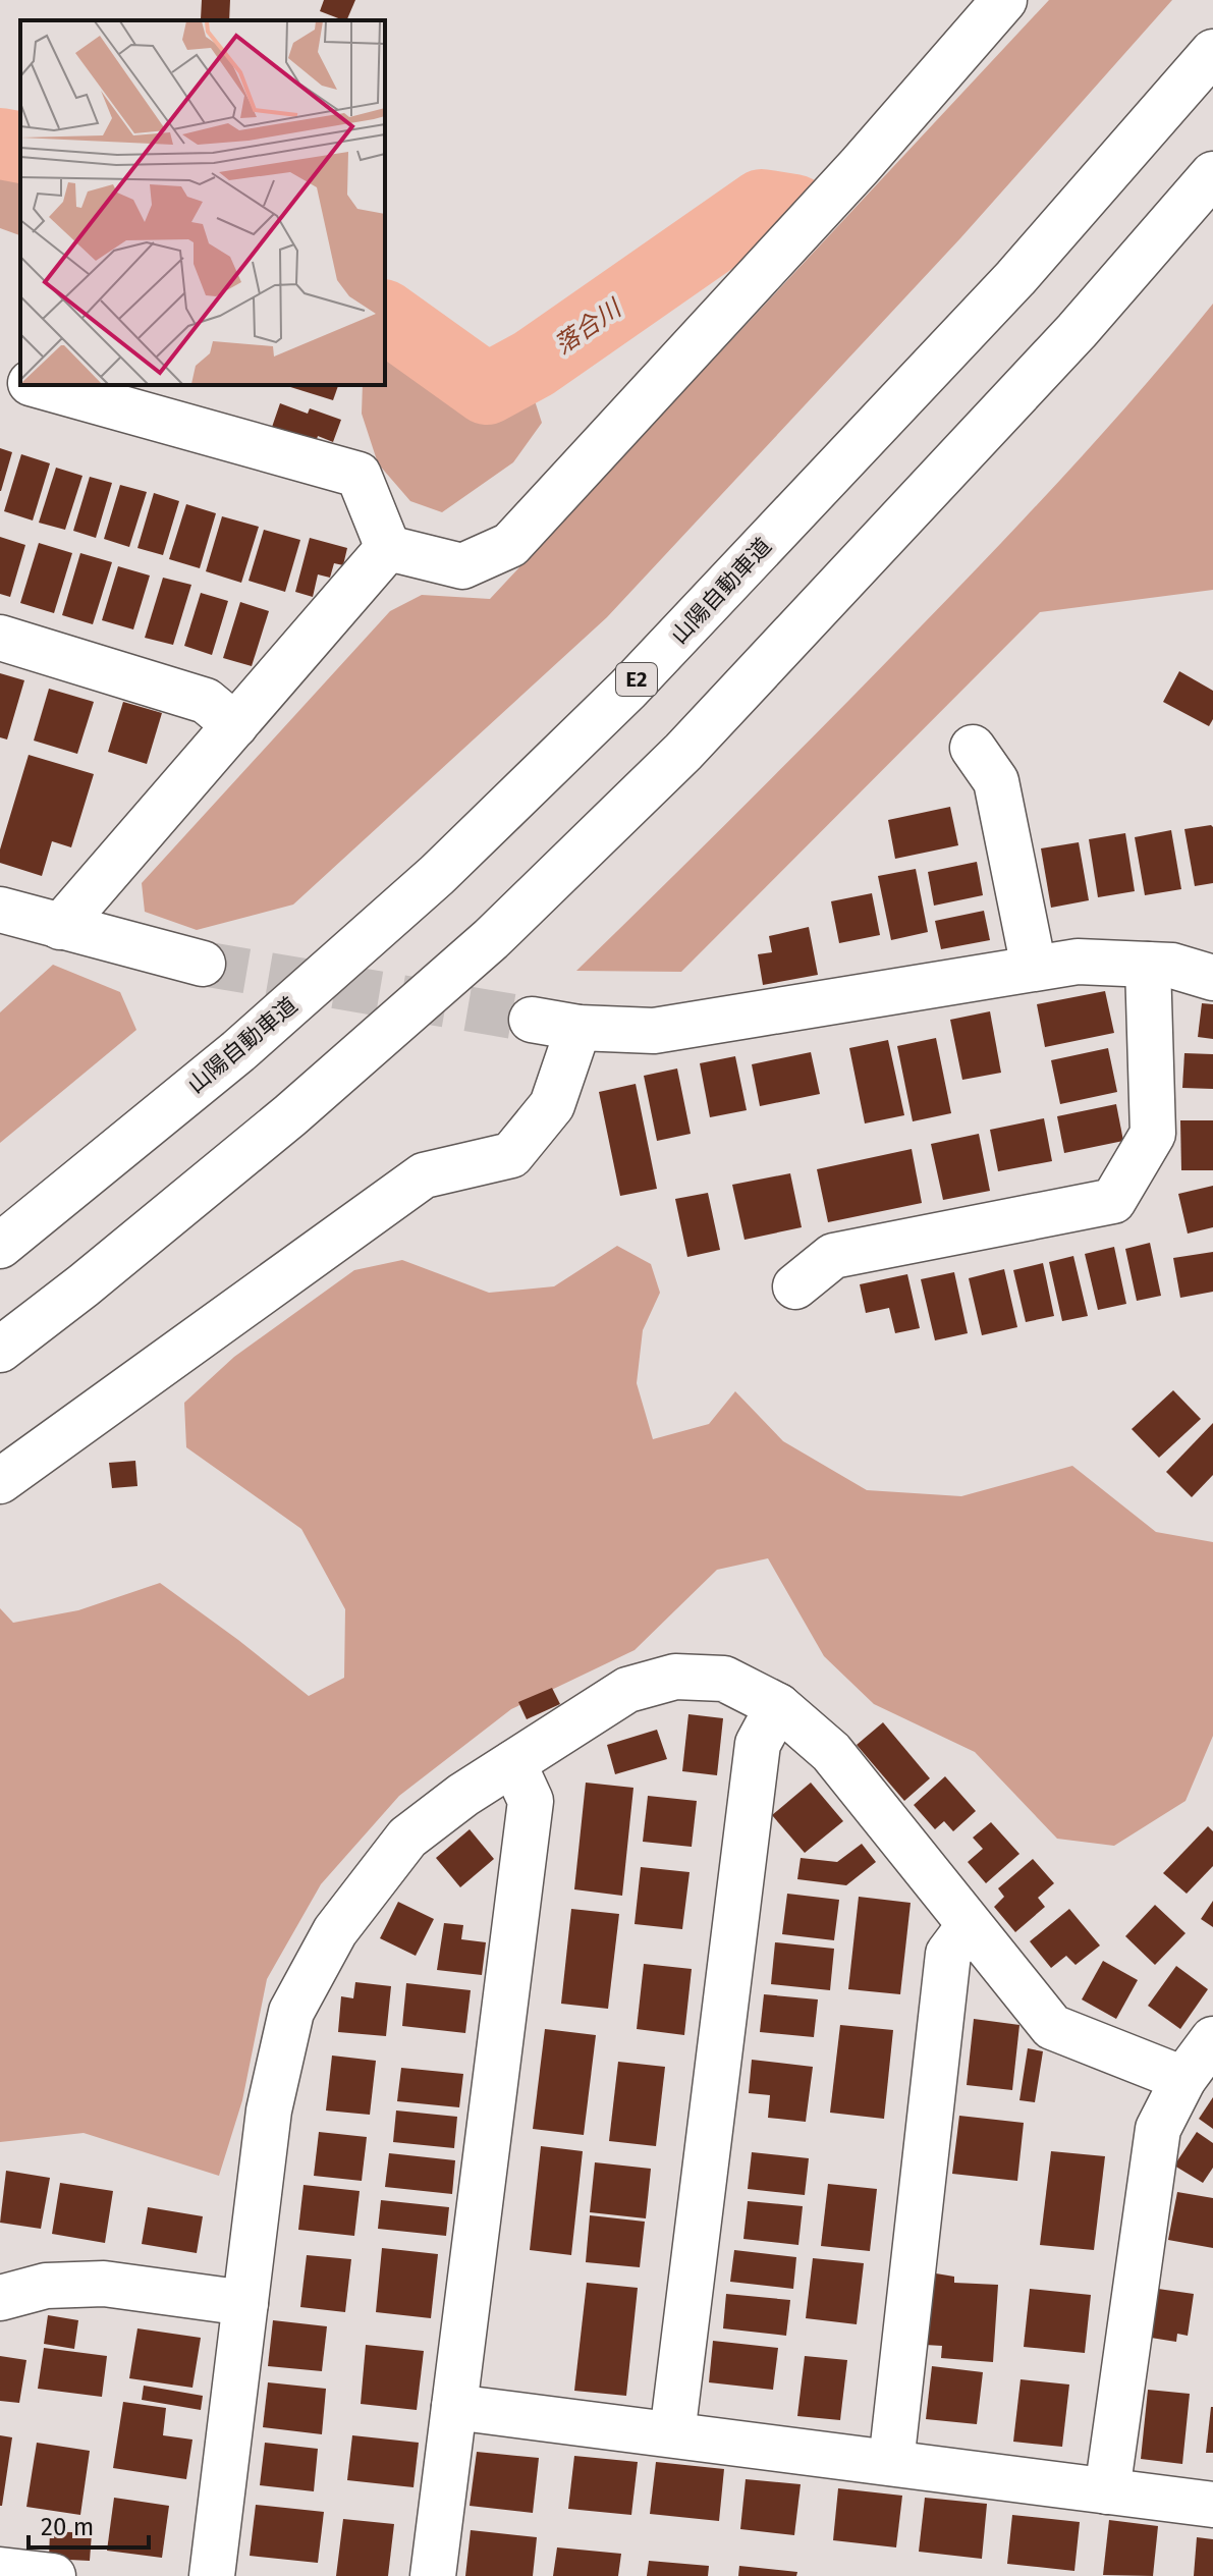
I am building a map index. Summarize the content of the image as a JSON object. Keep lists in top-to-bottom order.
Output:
{
  "streets": {
    "main road": ["山陽自動車道", "E2"]
  },
  "water": ["落合川"],
  "scale_bar": "20 m"
}
